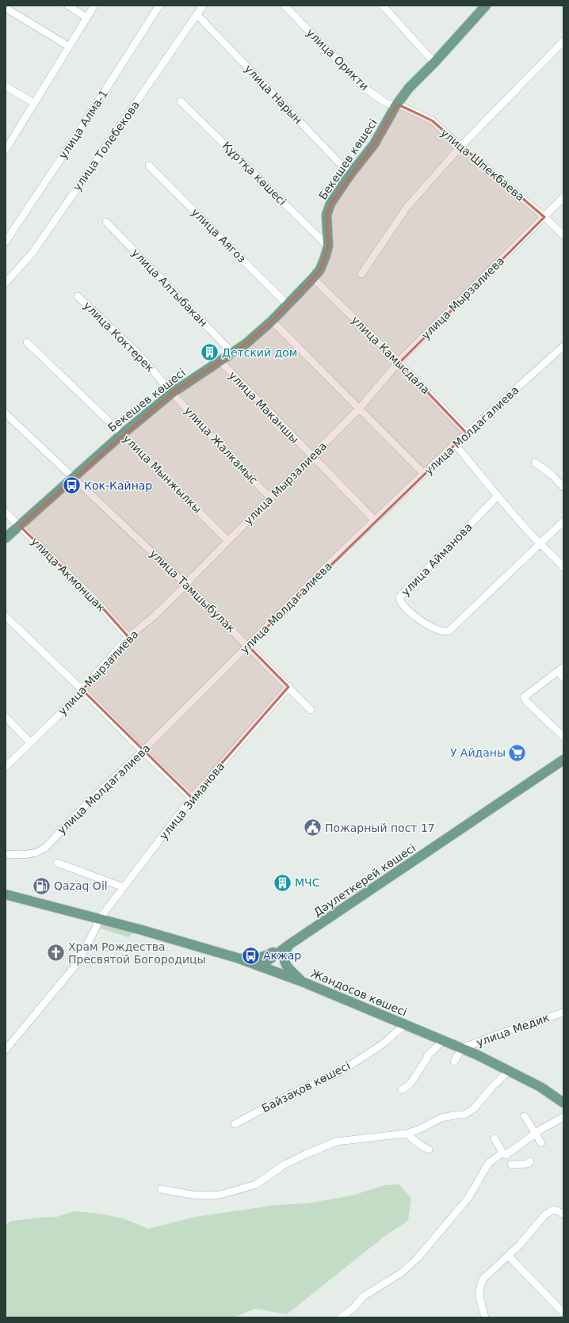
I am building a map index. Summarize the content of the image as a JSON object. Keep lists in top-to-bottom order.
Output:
{
  "streets": {
    "main road": ["Бекешев көшесі", "Дәулеткерей көшесі", "Жандосов көшесі"],
    "street": [
      "улица Орикти",
      "улица Нарын",
      "улица Алма-1",
      "улица Толебекова",
      "улица Шпекбаева",
      "Құртқа көшесі",
      "улица Аягоз",
      "улица Алтыбакан",
      "улица Мырзалиева",
      "улица Коктерек",
      "улица Камысдала",
      "улица Маканшы",
      "улица Молдагалиева",
      "улица Жалкамыс",
      "улица Мынжылкы",
      "улица Айманова",
      "улица Акмоншак",
      "улица Тамшыбулак",
      "улица Зиманова",
      "улица Медик",
      "Байзақов көшесі"
    ]
  },
  "crossings": [
    ["улица Орикти", "Бекешев көшесі"],
    ["улица Орикти", "улица Шпекбаева"],
    ["улица Нарын", "улица Толебекова"],
    ["улица Нарын", "Бекешев көшесі"],
    ["Бекешев көшесі", "улица Шпекбаева"],
    ["Бекешев көшесі", "Құртқа көшесі"],
    ["Бекешев көшесі", "улица Аягоз"],
    ["Бекешев көшесі", "улица Алтыбакан"],
    ["Бекешев көшесі", "улица Коктерек"],
    ["Бекешев көшесі", "улица Камысдала"],
    ["Бекешев көшесі", "улица Маканшы"],
    ["Бекешев көшесі", "улица Жалкамыс"],
    ["Бекешев көшесі", "улица Мынжылкы"],
    ["Бекешев көшесі", "улица Акмоншак"],
    ["Бекешев көшесі", "улица Тамшыбулак"],
    ["улица Шпекбаева", "улица Мырзалиева"],
    ["улица Мырзалиева", "улица Камысдала"],
    ["улица Мырзалиева", "улица Маканшы"],
    ["улица Мырзалиева", "улица Жалкамыс"],
    ["улица Мырзалиева", "улица Мынжылкы"],
    ["улица Мырзалиева", "улица Акмоншак"],
    ["улица Мырзалиева", "улица Тамшыбулак"],
    ["улица Коктерек", "улица Жалкамыс"],
    ["улица Камысдала", "улица Молдагалиева"],
    ["улица Маканшы", "улица Молдагалиева"],
    ["улица Молдагалиева", "улица Тамшыбулак"],
    ["улица Тамшыбулак", "улица Зиманова"],
    ["улица Зиманова", "Жандосов көшесі"],
    ["Жандосов көшесі", "улица Медик"],
    ["Жандосов көшесі", "Байзақов көшесі"]
  ],
  "places": {
    "building": ["Детский дом", "МЧС"],
    "bus stop": ["Кок-Кайнар", "Акжар"],
    "supermarket": ["У Айданы"],
    "public building": ["Пожарный пост 17"],
    "fuel station": ["Qazaq Oil"],
    "church": ["Храм Рождества Пресвятой Богородицы"]
  }
}
